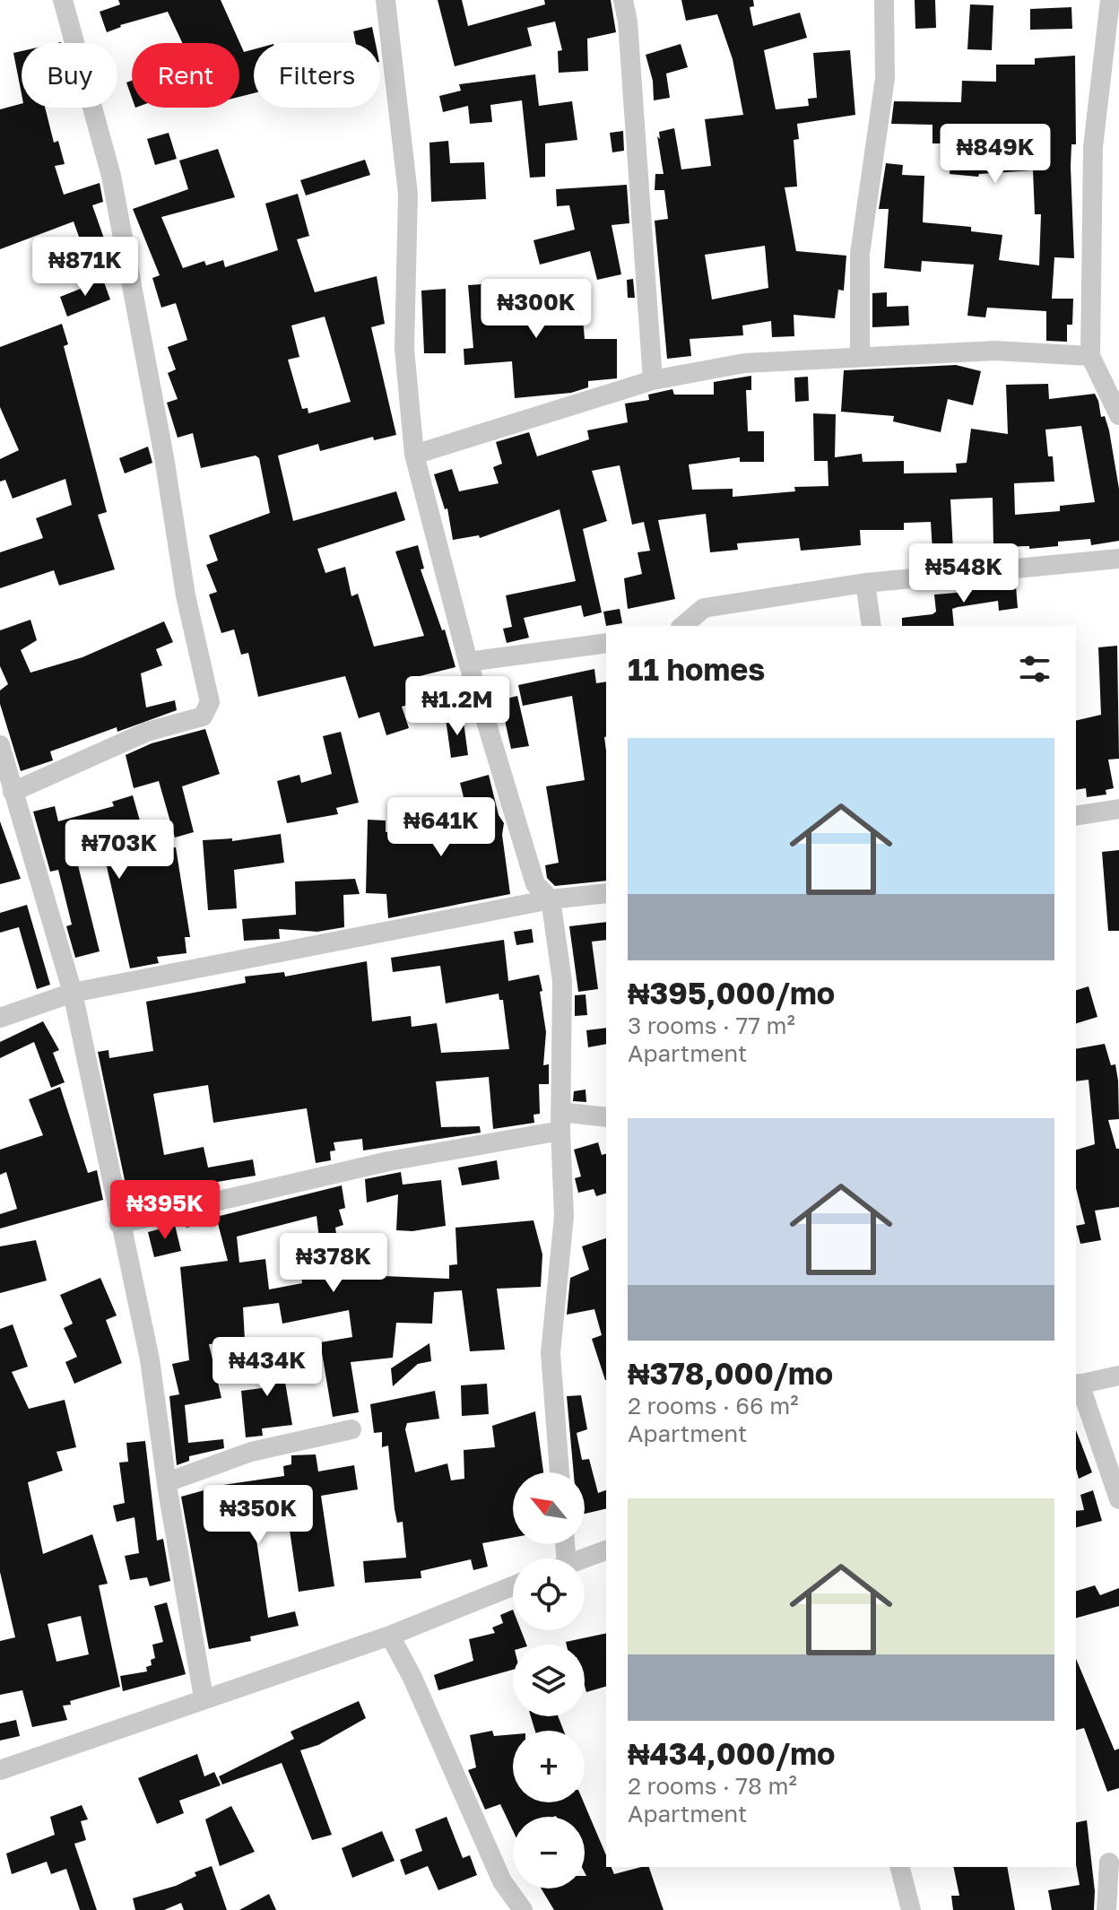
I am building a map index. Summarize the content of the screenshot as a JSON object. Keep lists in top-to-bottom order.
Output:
{
  "north": "top left",
  "page": {
    "chip": ["Buy", "Rent", "Filters"],
    "price": [
      "₦849K",
      "₦871K",
      "₦300K",
      "₦548K",
      "₦1.2M",
      "₦641K",
      "₦703K",
      "₦395K",
      "₦378K",
      "₦434K",
      "₦350K"
    ],
    "heading": "11 homes",
    "list": [
      {
        "name": "₦395,000/mo",
        "note": "3 rooms · 77 m² · Apartment"
      },
      {
        "name": "₦378,000/mo",
        "note": "2 rooms · 66 m² · Apartment"
      },
      {
        "name": "₦434,000/mo",
        "note": "2 rooms · 78 m² · Apartment"
      }
    ],
    "map_buttons": ["+", "−"]
  }
}
